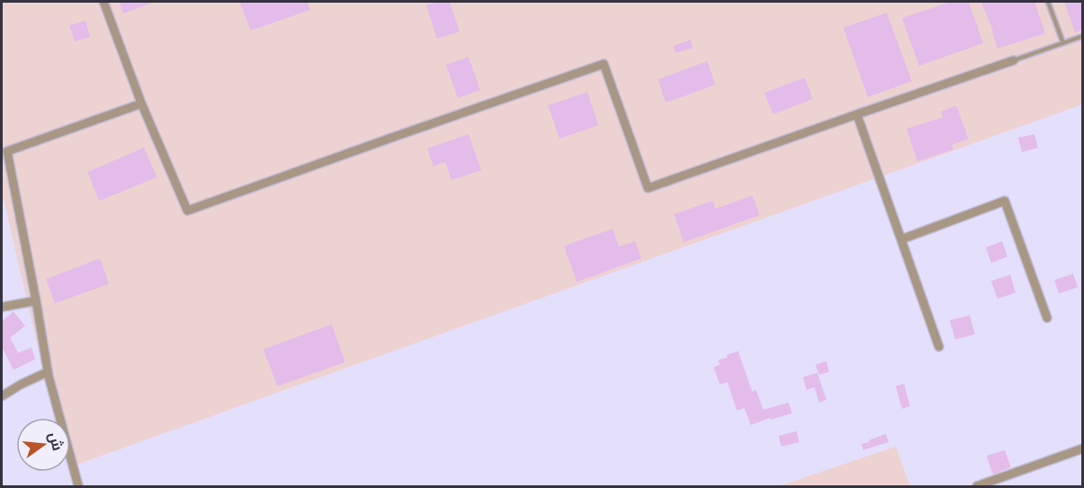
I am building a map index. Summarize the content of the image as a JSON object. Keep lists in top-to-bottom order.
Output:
{
  "north": "right"
}
